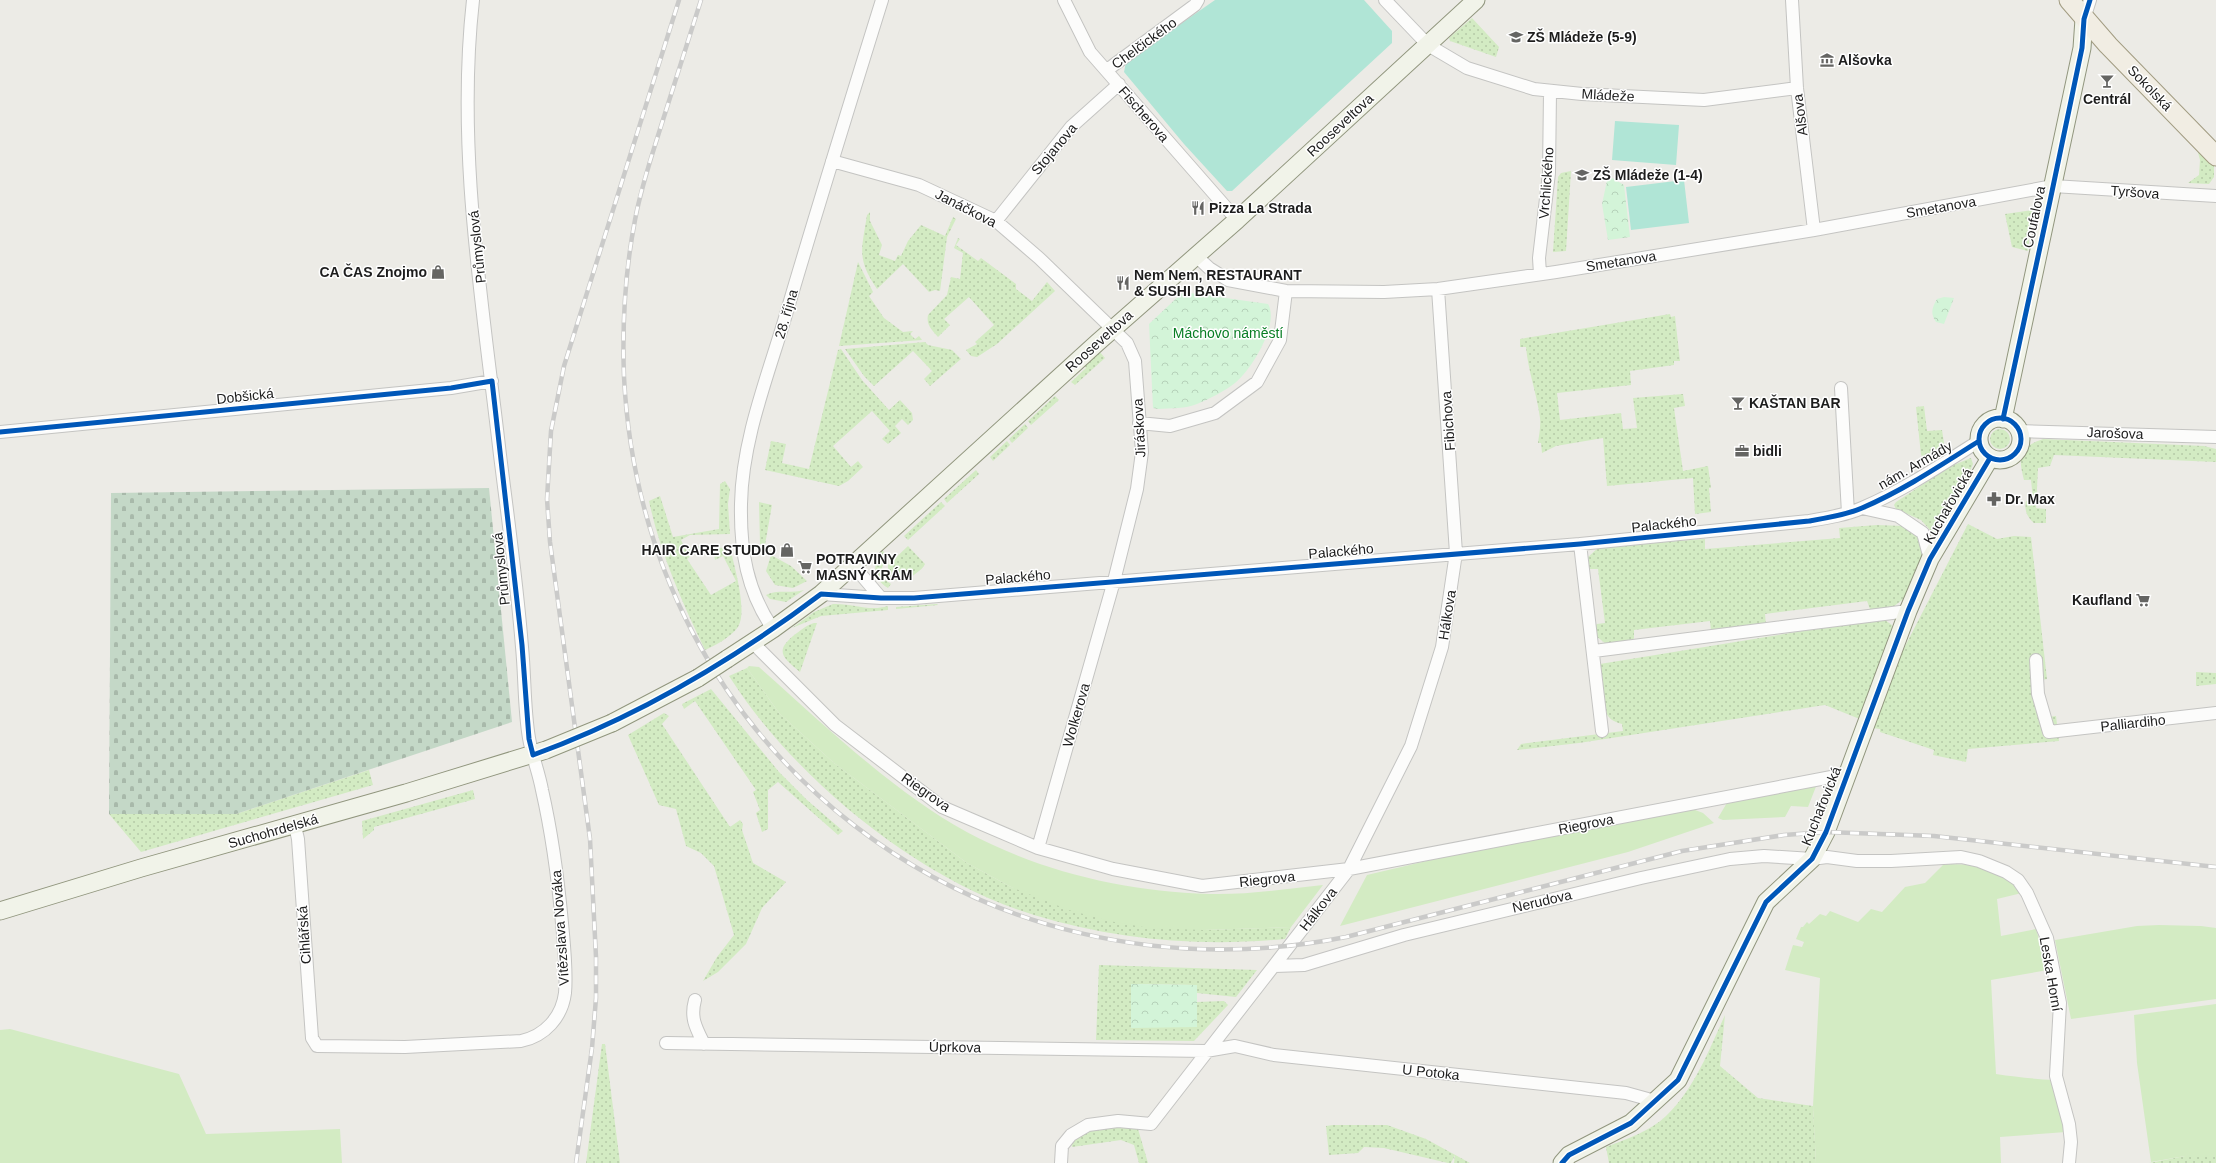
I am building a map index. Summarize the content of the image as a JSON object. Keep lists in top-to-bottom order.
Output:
{
  "streets": {
    "main road": [
      "Sokolská",
      "Rooseveltova",
      "Coufalova",
      "Kuchařovická",
      "Suchohrdelská"
    ],
    "street": [
      "Chelčického",
      "Mládeže",
      "Fischerova",
      "Alšova",
      "Stojanova",
      "Vrchlického",
      "Tyršova",
      "Smetanova",
      "Janáčkova",
      "Průmyslová",
      "28. října",
      "Dobšická",
      "Fibichova",
      "Jiráskova",
      "Jarošova",
      "nám. Armády",
      "Palackého",
      "Hálkova",
      "Wolkerova",
      "Palliardiho",
      "Riegrova",
      "Nerudova",
      "Vítězslava Nováka",
      "Cihlářská",
      "Leska Horní",
      "Úprkova",
      "U Potoka"
    ]
  },
  "crossings": [
    ["Chelčického", "Fischerova"],
    ["Sokolská", "Coufalova"],
    ["Mládeže", "Alšova"],
    ["Mládeže", "Rooseveltova"],
    ["Mládeže", "Vrchlického"],
    ["Fischerova", "Rooseveltova"],
    ["Fischerova", "Stojanova"],
    ["Alšova", "Smetanova"],
    ["Rooseveltova", "Smetanova"],
    ["Rooseveltova", "Janáčkova"],
    ["Rooseveltova", "28. října"],
    ["Rooseveltova", "Jiráskova"],
    ["Rooseveltova", "Palackého"],
    ["Rooseveltova", "Riegrova"],
    ["Rooseveltova", "Suchohrdelská"],
    ["Stojanova", "Janáčkova"],
    ["Vrchlického", "Smetanova"],
    ["Tyršova", "Smetanova"],
    ["Tyršova", "Coufalova"],
    ["Smetanova", "Coufalova"],
    ["Smetanova", "Fibichova"],
    ["Janáčkova", "28. října"],
    ["Janáčkova", "Jiráskova"],
    ["Coufalova", "Jarošova"],
    ["Coufalova", "nám. Armády"],
    ["Coufalova", "Kuchařovická"],
    ["Průmyslová", "Dobšická"],
    ["Průmyslová", "Suchohrdelská"],
    ["Průmyslová", "Vítězslava Nováka"],
    ["Fibichova", "Palackého"],
    ["Fibichova", "Hálkova"],
    ["Jiráskova", "Palackého"],
    ["Jiráskova", "Wolkerova"],
    ["Jarošova", "nám. Armády"],
    ["Jarošova", "Kuchařovická"],
    ["nám. Armády", "Kuchařovická"],
    ["nám. Armády", "Palackého"],
    ["Kuchařovická", "Riegrova"],
    ["Kuchařovická", "Nerudova"],
    ["Kuchařovická", "Leska Horní"],
    ["Kuchařovická", "U Potoka"],
    ["Palackého", "Hálkova"],
    ["Palackého", "Wolkerova"],
    ["Hálkova", "Riegrova"],
    ["Hálkova", "Nerudova"],
    ["Hálkova", "Úprkova"],
    ["Hálkova", "U Potoka"],
    ["Wolkerova", "Riegrova"],
    ["Suchohrdelská", "Vítězslava Nováka"],
    ["Suchohrdelská", "Cihlářská"],
    ["Nerudova", "Leska Horní"],
    ["Vítězslava Nováka", "Cihlářská"],
    ["Úprkova", "U Potoka"]
  ],
  "parks": ["Máchovo náměstí"],
  "places": {
    "school or university": ["ZŠ Mládeže (5-9)", "ZŠ Mládeže (1-4)"],
    "museum": ["Alšovka"],
    "bar": ["Centrál", "KAŠTAN BAR"],
    "restaurant": ["Pizza La Strada", "Nem Nem, RESTAURANT & SUSHI BAR"],
    "shop": ["CA ČAS Znojmo", "HAIR CARE STUDIO"],
    "office": ["bidli"],
    "pharmacy": ["Dr. Max"],
    "supermarket": ["POTRAVINY MASNÝ KRÁM", "Kaufland"]
  }
}
